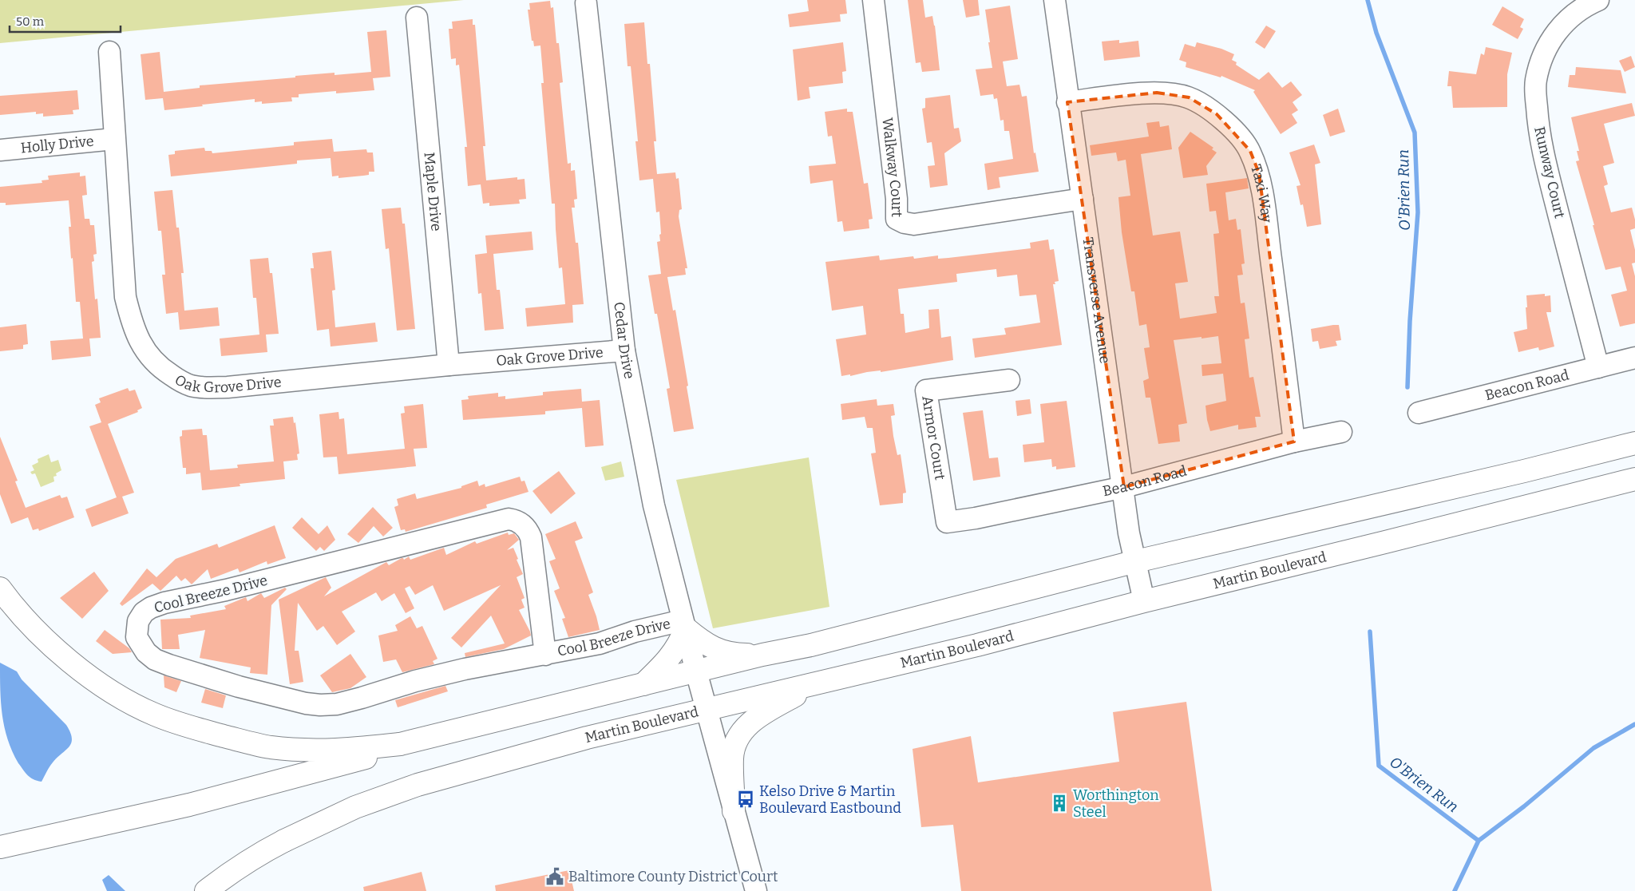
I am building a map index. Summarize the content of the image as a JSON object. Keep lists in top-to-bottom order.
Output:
{
  "streets": {
    "main road": ["Martin Boulevard"],
    "street": [
      "Holly Drive",
      "Walkway Court",
      "Runway Court",
      "Maple Drive",
      "Taxi Way",
      "Transverse Avenue",
      "Cedar Drive",
      "Oak Grove Drive",
      "Beacon Road",
      "Armor Court",
      "Cool Breeze Drive"
    ]
  },
  "crossings": [
    ["Holly Drive", "Oak Grove Drive"],
    ["Walkway Court", "Transverse Avenue"],
    ["Runway Court", "Beacon Road"],
    ["Maple Drive", "Oak Grove Drive"],
    ["Taxi Way", "Transverse Avenue"],
    ["Taxi Way", "Beacon Road"],
    ["Transverse Avenue", "Beacon Road"],
    ["Transverse Avenue", "Martin Boulevard"],
    ["Cedar Drive", "Oak Grove Drive"],
    ["Cedar Drive", "Martin Boulevard"],
    ["Cedar Drive", "Cool Breeze Drive"],
    ["Beacon Road", "Armor Court"]
  ],
  "water": ["O'Brien Run"],
  "places": {
    "bus stop": ["Kelso Drive & Martin Boulevard Eastbound"],
    "building": ["Worthington Steel"],
    "public building": ["Baltimore County District Court"]
  },
  "scale_bar": "50 m"
}
